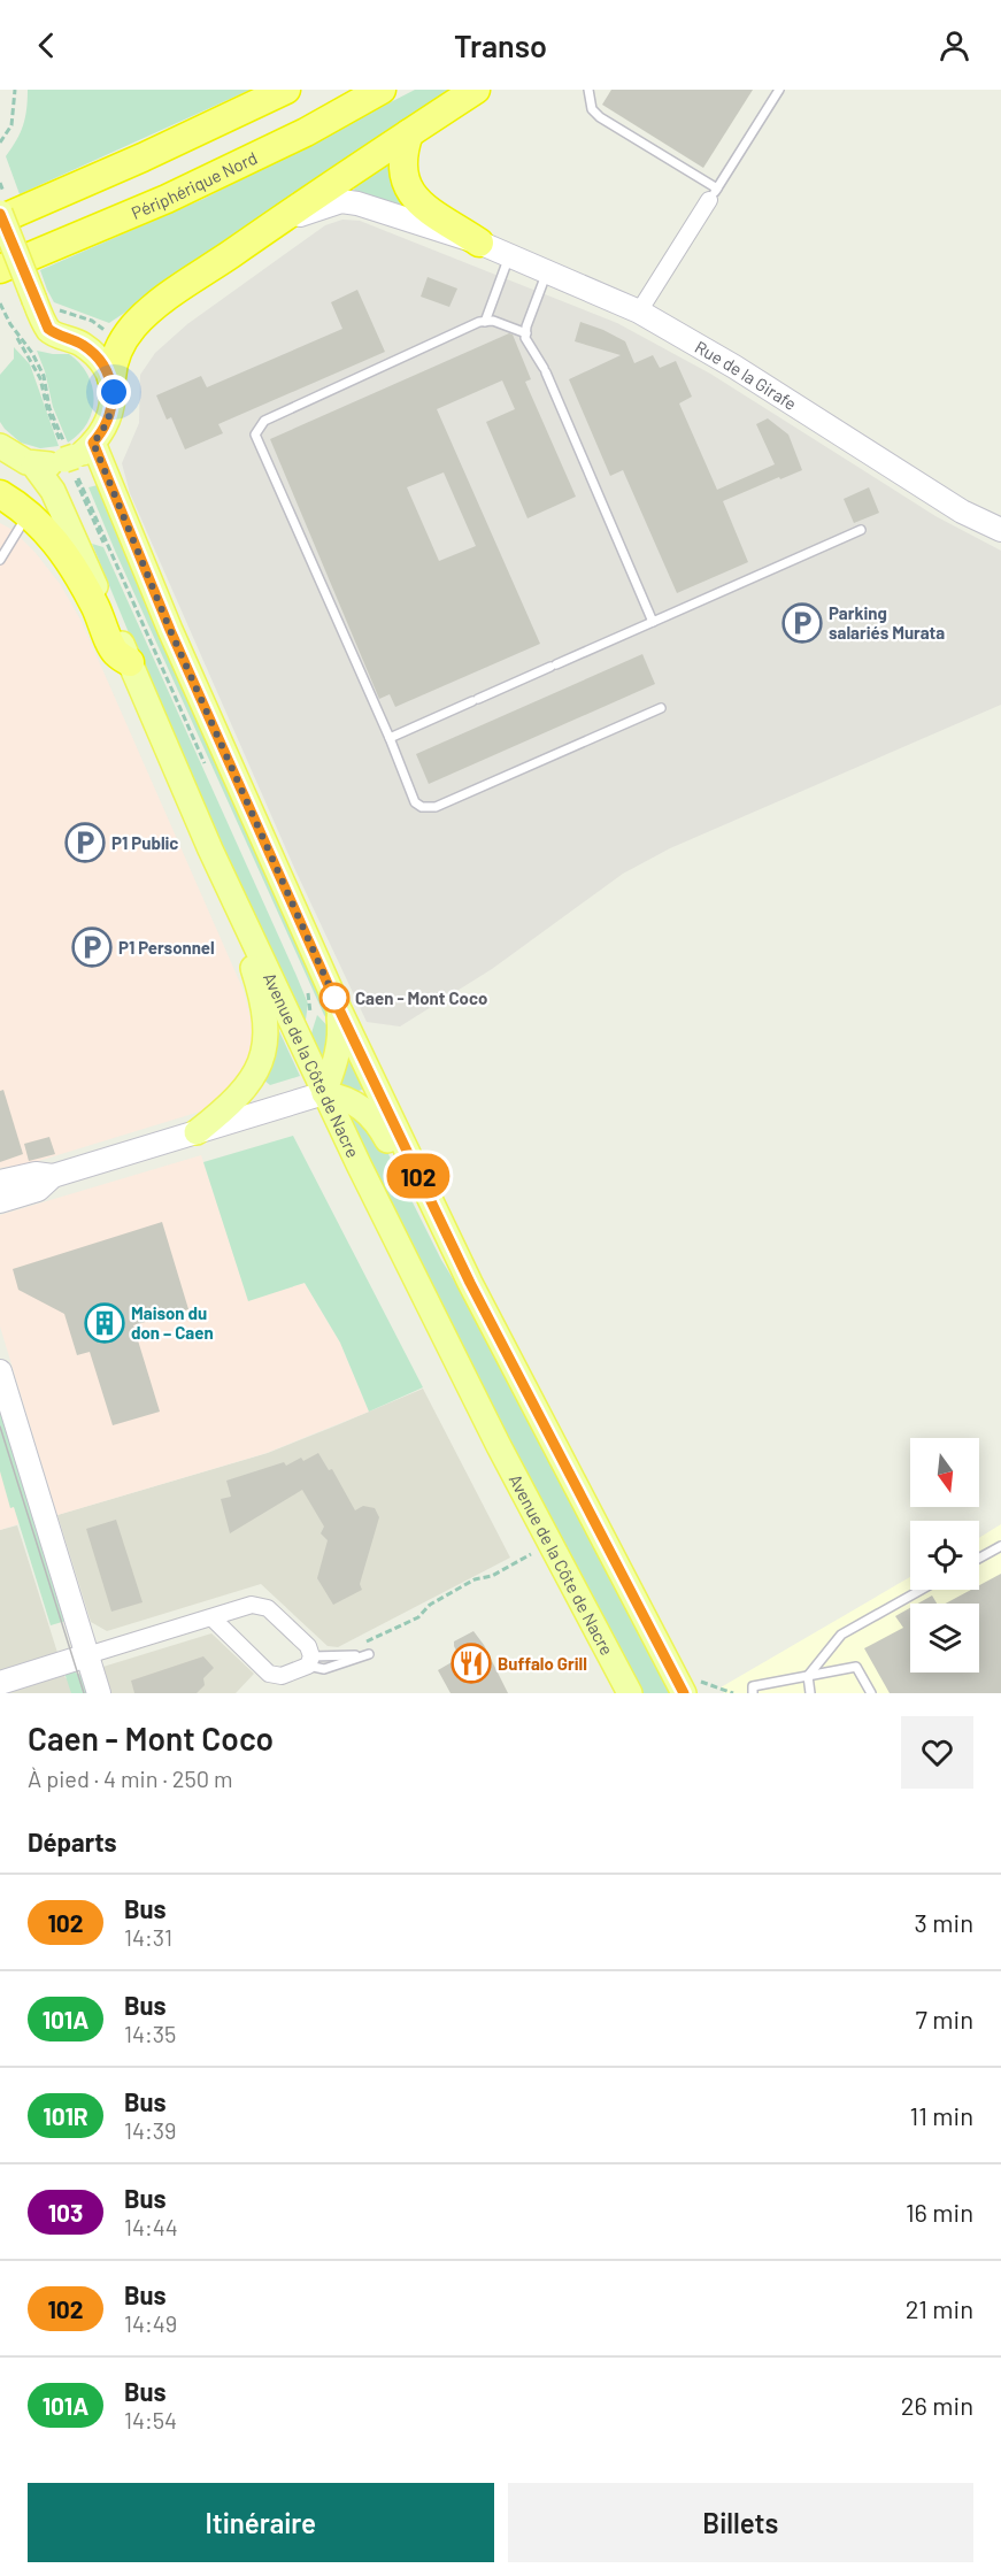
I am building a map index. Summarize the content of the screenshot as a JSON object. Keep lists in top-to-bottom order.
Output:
{
  "streets": {
    "highway": ["Périphérique Nord"],
    "main road": ["Avenue de la Côte de Nacre"],
    "street": ["Rue de la Girafe"]
  },
  "places": {
    "parking": ["Parking salariés Murata", "P1 Public", "P1 Personnel"],
    "other": ["Caen - Mont Coco"],
    "building": ["Maison du don – Caen"],
    "restaurant": ["Buffalo Grill"]
  },
  "lines": ["bus line 102"],
  "north": "bottom",
  "page": {
    "header": "Transo",
    "on_map": "102",
    "heading": [
      ["Caen - Mont Coco", "À pied · 4 min · 250 m"],
      "Départs"
    ],
    "list": [
      {
        "mark": "102",
        "name": "Bus",
        "note": "14:31",
        "value": "3 min"
      },
      {
        "mark": "101A",
        "name": "Bus",
        "note": "14:35",
        "value": "7 min"
      },
      {
        "mark": "101R",
        "name": "Bus",
        "note": "14:39",
        "value": "11 min"
      },
      {
        "mark": "103",
        "name": "Bus",
        "note": "14:44",
        "value": "16 min"
      },
      {
        "mark": "102",
        "name": "Bus",
        "note": "14:49",
        "value": "21 min"
      },
      {
        "mark": "101A",
        "name": "Bus",
        "note": "14:54",
        "value": "26 min"
      }
    ],
    "buttons": ["Itinéraire", "Billets"]
  }
}
